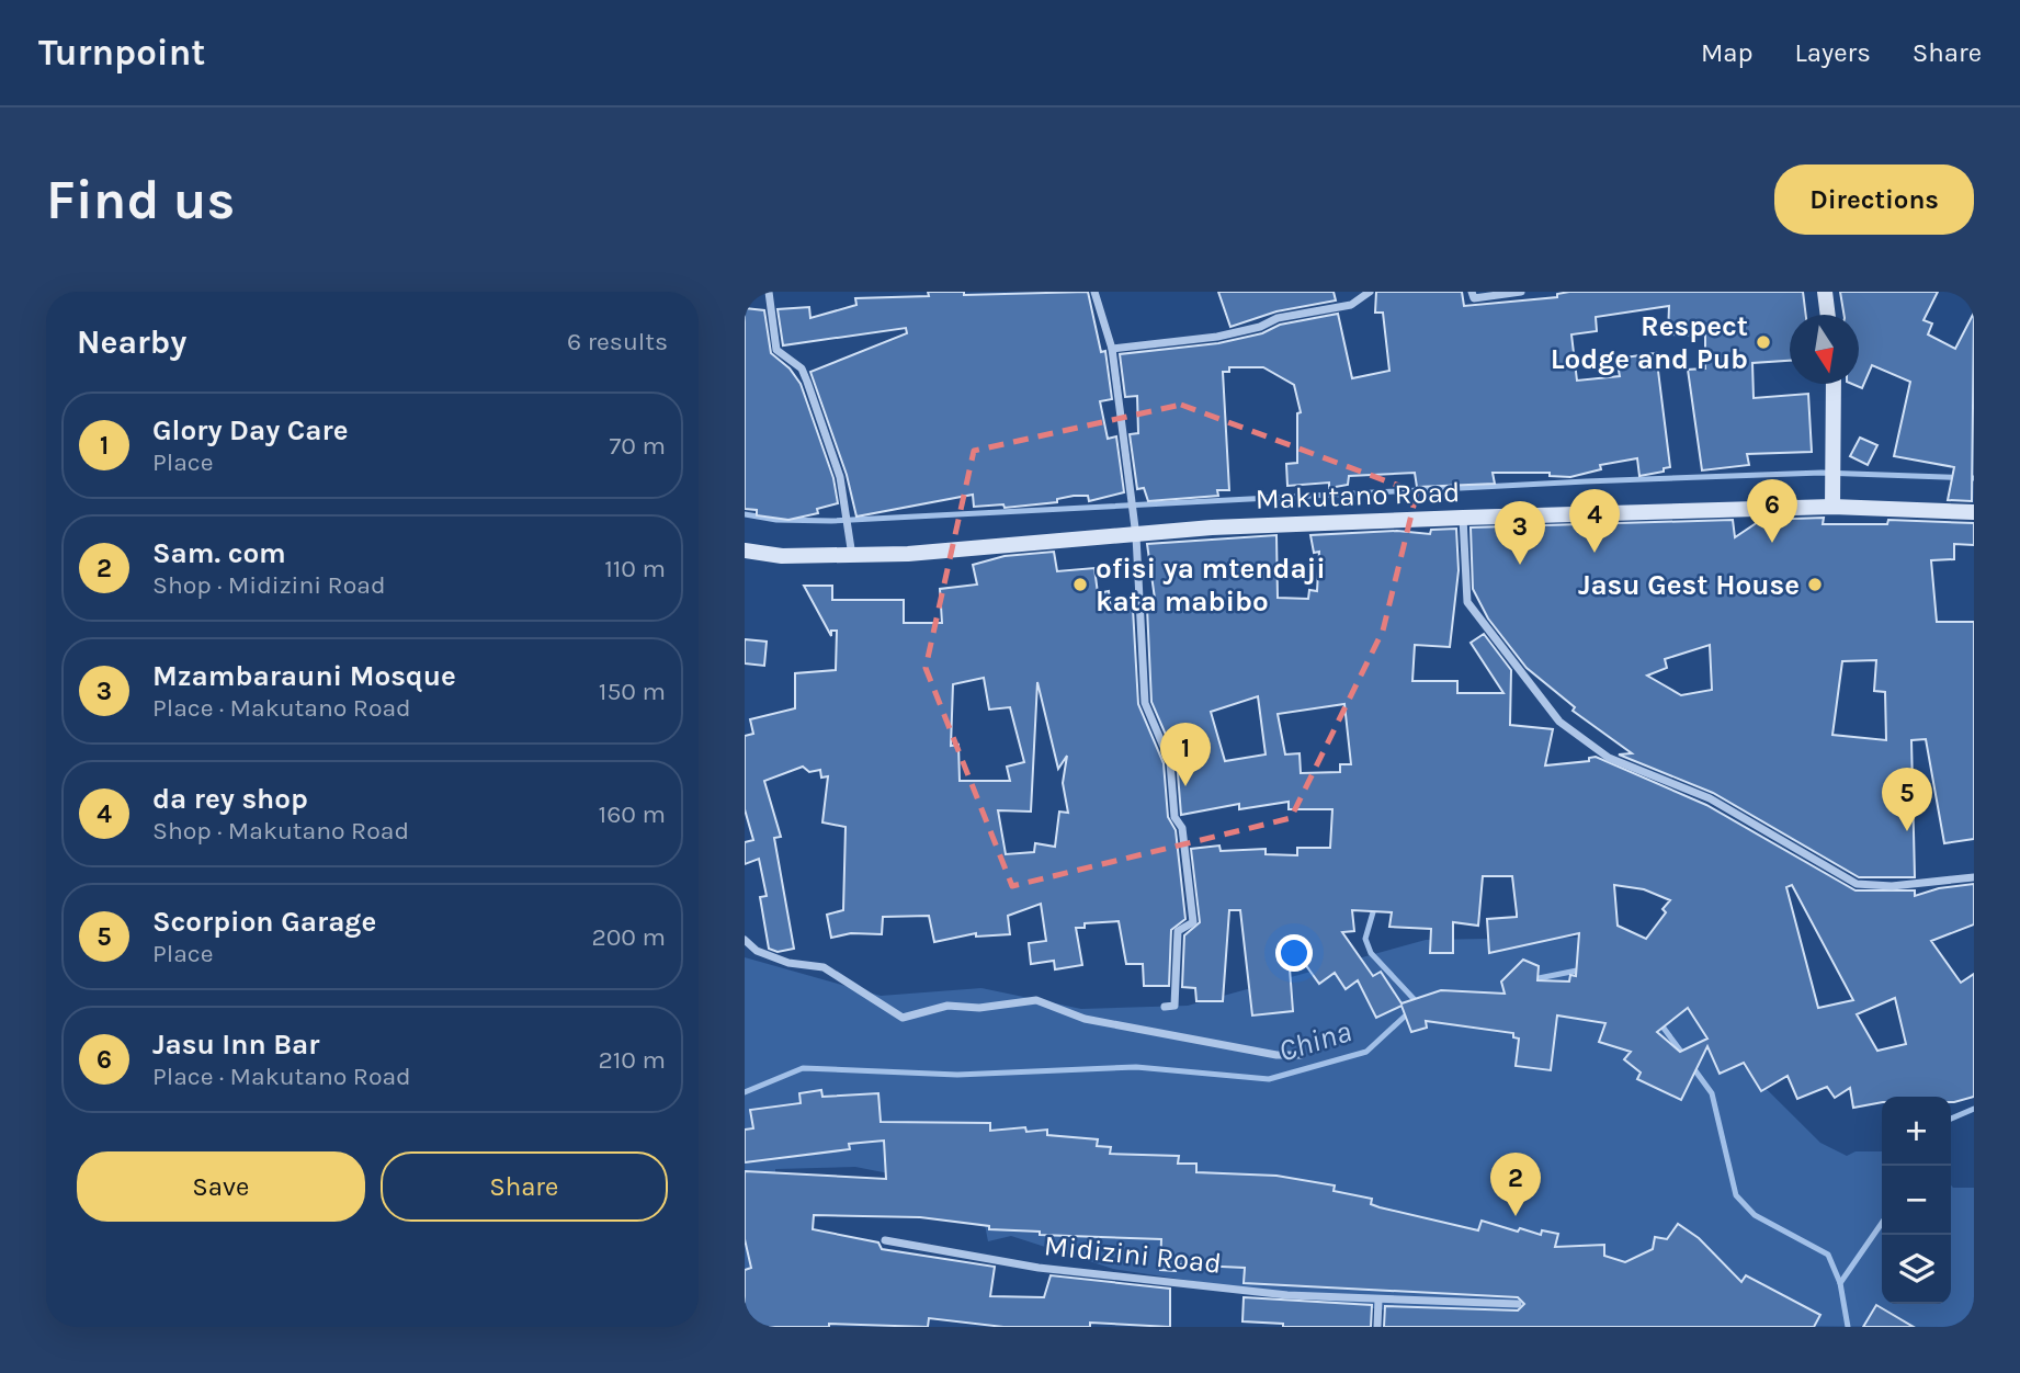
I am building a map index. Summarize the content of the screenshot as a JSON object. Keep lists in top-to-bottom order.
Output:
{
  "streets": {
    "street": ["Makutano Road", "Midizini Road"]
  },
  "water": ["China"],
  "places": ["Respect Lodge and Pub", "ofisi ya mtendaji kata mabibo", "Jasu Gest House"],
  "north": "bottom",
  "page": {
    "header": "Turnpoint",
    "nav": ["Map", "Layers", "Share"],
    "buttons": [
      "Directions",
      ["Save", "Share"]
    ],
    "title": "Find us",
    "heading": ["Nearby", "6 results"],
    "list": [
      {
        "mark": "1",
        "name": "Glory Day Care",
        "note": "Place",
        "value": "70 m"
      },
      {
        "mark": "2",
        "name": "Sam. com",
        "note": "Shop · Midizini Road",
        "value": "110 m"
      },
      {
        "mark": "3",
        "name": "Mzambarauni Mosque",
        "note": "Place · Makutano Road",
        "value": "150 m"
      },
      {
        "mark": "4",
        "name": "da rey shop",
        "note": "Shop · Makutano Road",
        "value": "160 m"
      },
      {
        "mark": "5",
        "name": "Scorpion Garage",
        "note": "Place",
        "value": "200 m"
      },
      {
        "mark": "6",
        "name": "Jasu Inn Bar",
        "note": "Place · Makutano Road",
        "value": "210 m"
      }
    ],
    "pins": [
      "6",
      "4",
      "3",
      "1",
      "5",
      "2"
    ],
    "map_buttons": ["+", "−"]
  }
}
